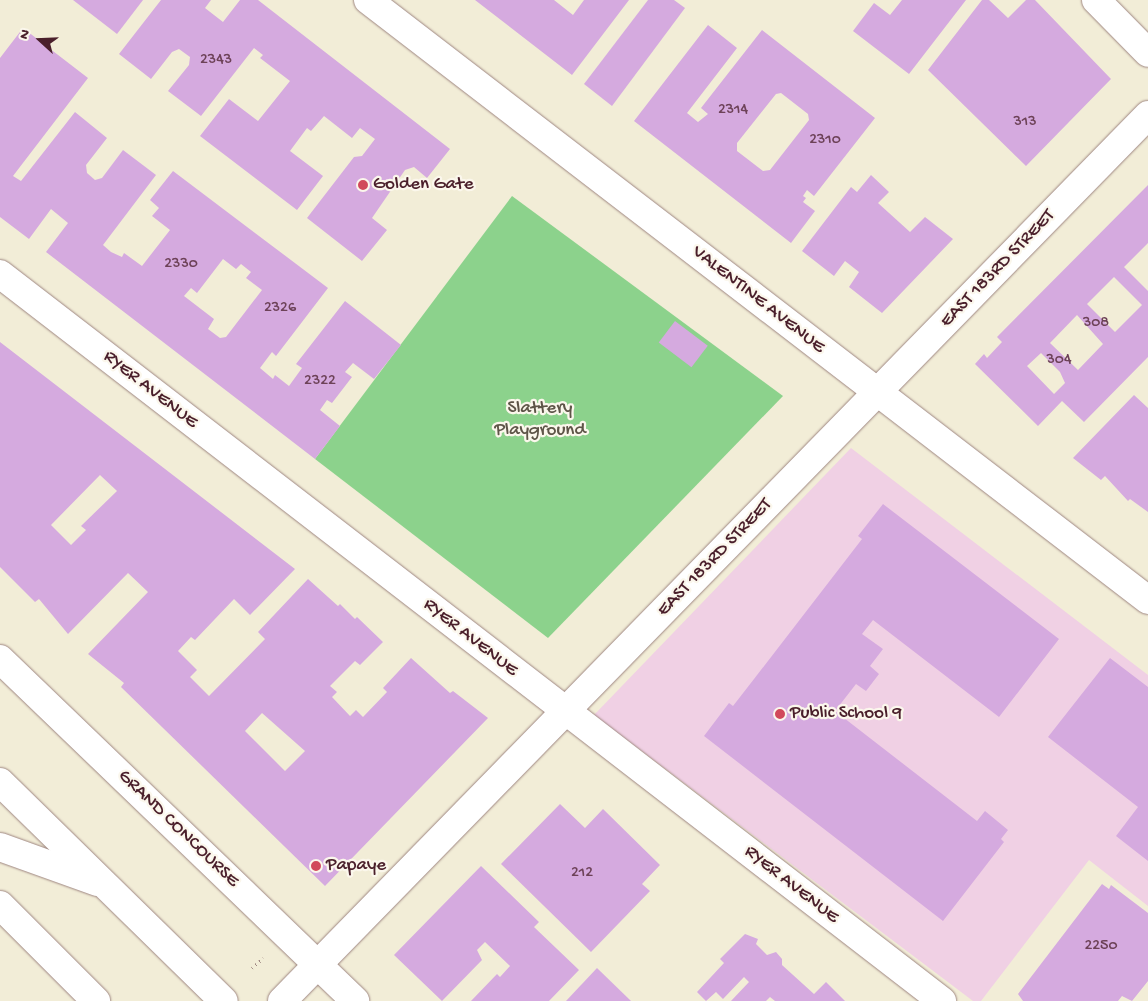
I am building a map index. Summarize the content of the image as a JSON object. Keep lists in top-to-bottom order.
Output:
{
  "streets": {
    "street": [
      "EAST 183RD STREET",
      "VALENTINE AVENUE",
      "RYER AVENUE",
      "GRAND CONCOURSE"
    ]
  },
  "crossings": [
    ["EAST 183RD STREET", "VALENTINE AVENUE"],
    ["EAST 183RD STREET", "RYER AVENUE"],
    ["EAST 183RD STREET", "GRAND CONCOURSE"]
  ],
  "parks": ["Slattery Playground"],
  "places": ["Golden Gate", "Public School 9", "Papaye"],
  "house_numbers": [
    "2343",
    "2314",
    "313",
    "2310",
    "2330",
    "2326",
    "308",
    "304",
    "2322",
    "212",
    "2250"
  ],
  "north": "left"
}
